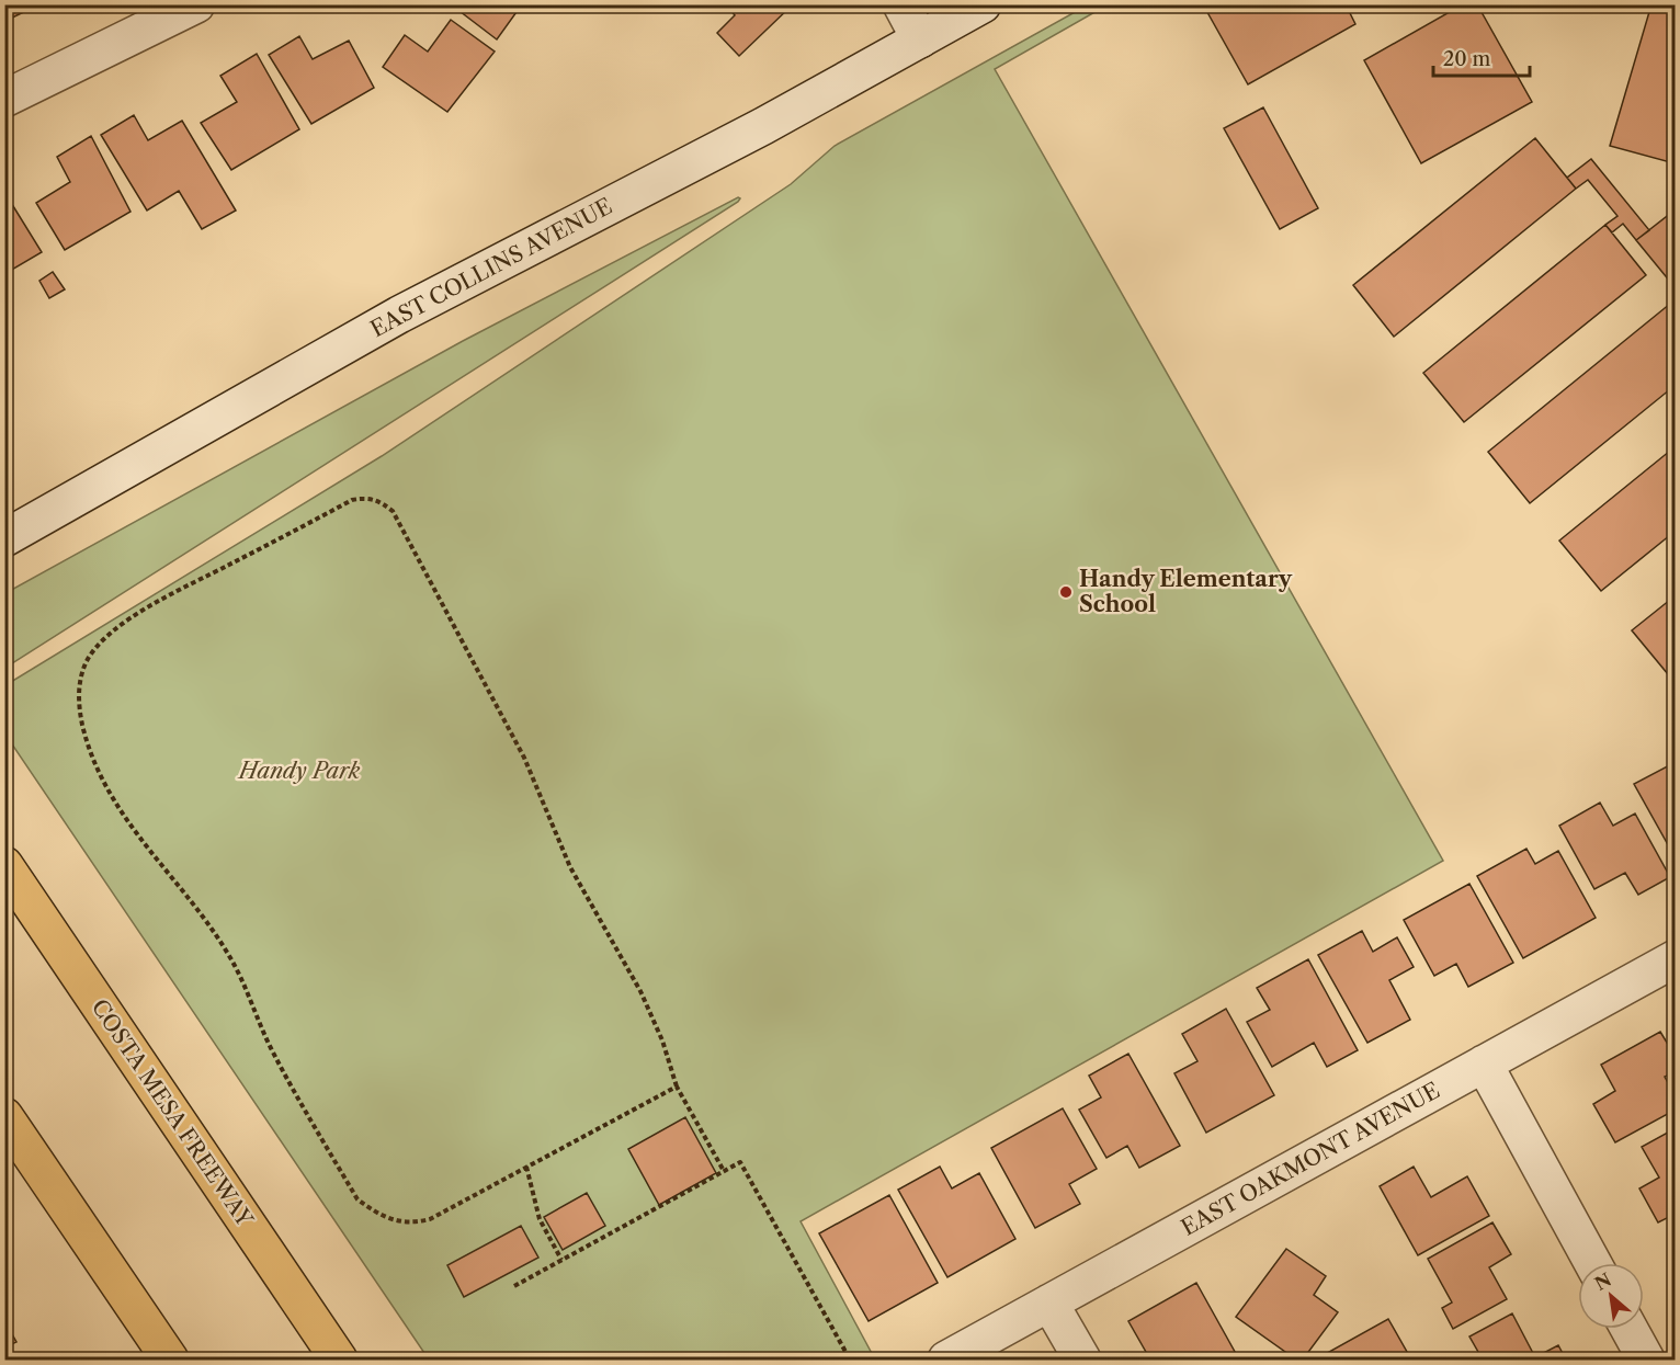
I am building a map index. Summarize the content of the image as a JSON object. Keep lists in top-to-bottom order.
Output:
{
  "streets": {
    "highway": ["COSTA MESA FREEWAY"],
    "street": ["EAST COLLINS AVENUE", "EAST OAKMONT AVENUE"]
  },
  "parks": ["Handy Park"],
  "places": ["Handy Elementary School"],
  "scale_bar": "20 m",
  "north": "top left"
}
